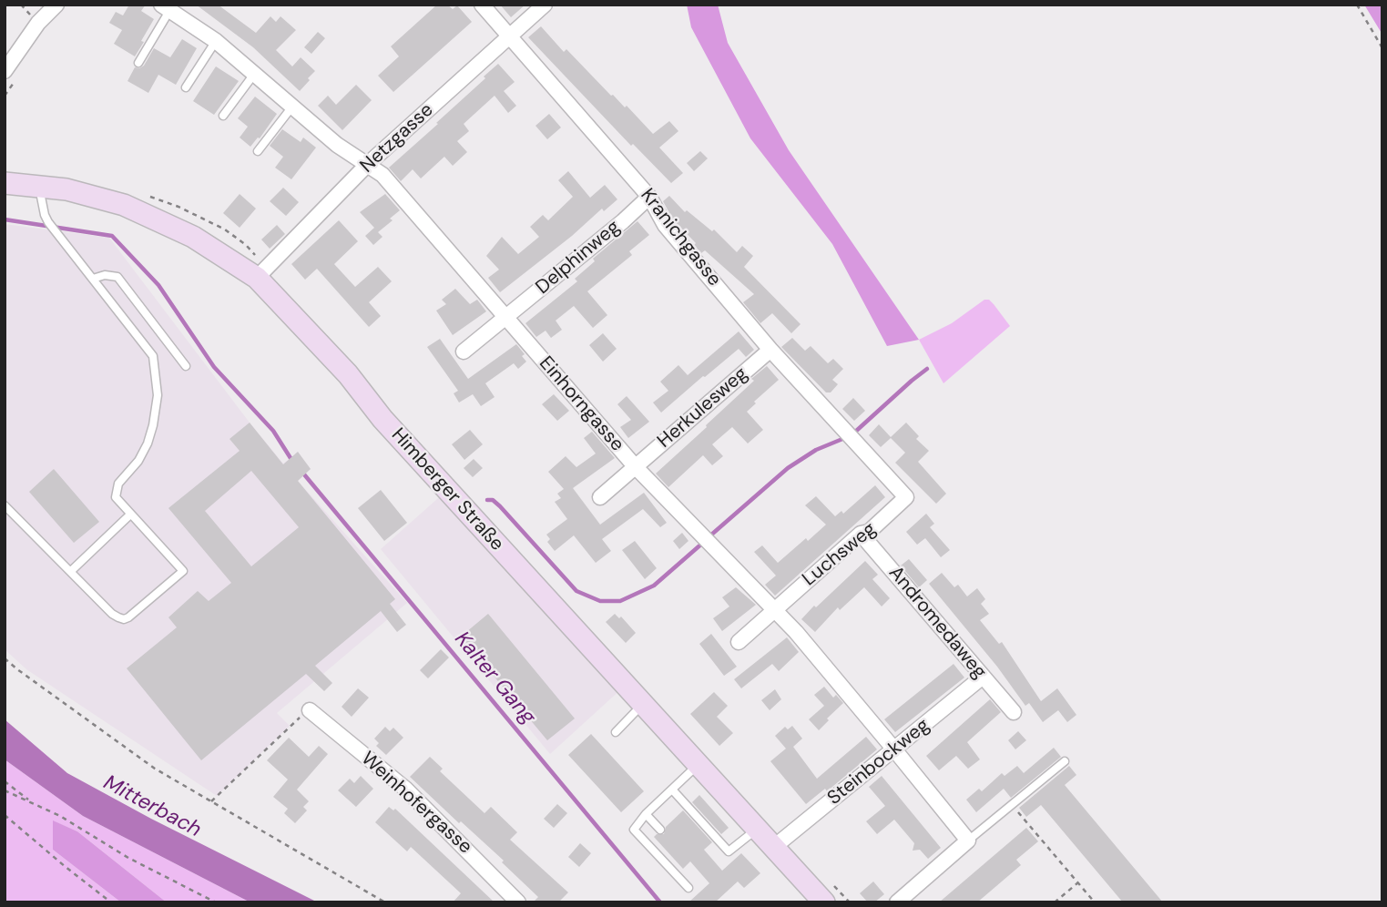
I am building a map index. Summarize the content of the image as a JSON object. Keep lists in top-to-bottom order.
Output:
{
  "streets": {
    "main road": ["Himberger Straße"],
    "street": [
      "Netzgasse",
      "Kranichgasse",
      "Delphinweg",
      "Einhorngasse",
      "Herkulesweg",
      "Luchsweg",
      "Andromedaweg",
      "Steinbockweg",
      "Weinhofergasse"
    ]
  },
  "crossings": [
    ["Netzgasse", "Kranichgasse"],
    ["Netzgasse", "Einhorngasse"],
    ["Netzgasse", "Himberger Straße"],
    ["Kranichgasse", "Delphinweg"],
    ["Kranichgasse", "Herkulesweg"],
    ["Kranichgasse", "Luchsweg"],
    ["Delphinweg", "Einhorngasse"],
    ["Einhorngasse", "Herkulesweg"],
    ["Einhorngasse", "Luchsweg"],
    ["Einhorngasse", "Steinbockweg"],
    ["Himberger Straße", "Steinbockweg"],
    ["Luchsweg", "Andromedaweg"],
    ["Andromedaweg", "Steinbockweg"]
  ],
  "water": ["Kalter Gang", "Mitterbach"]
}
